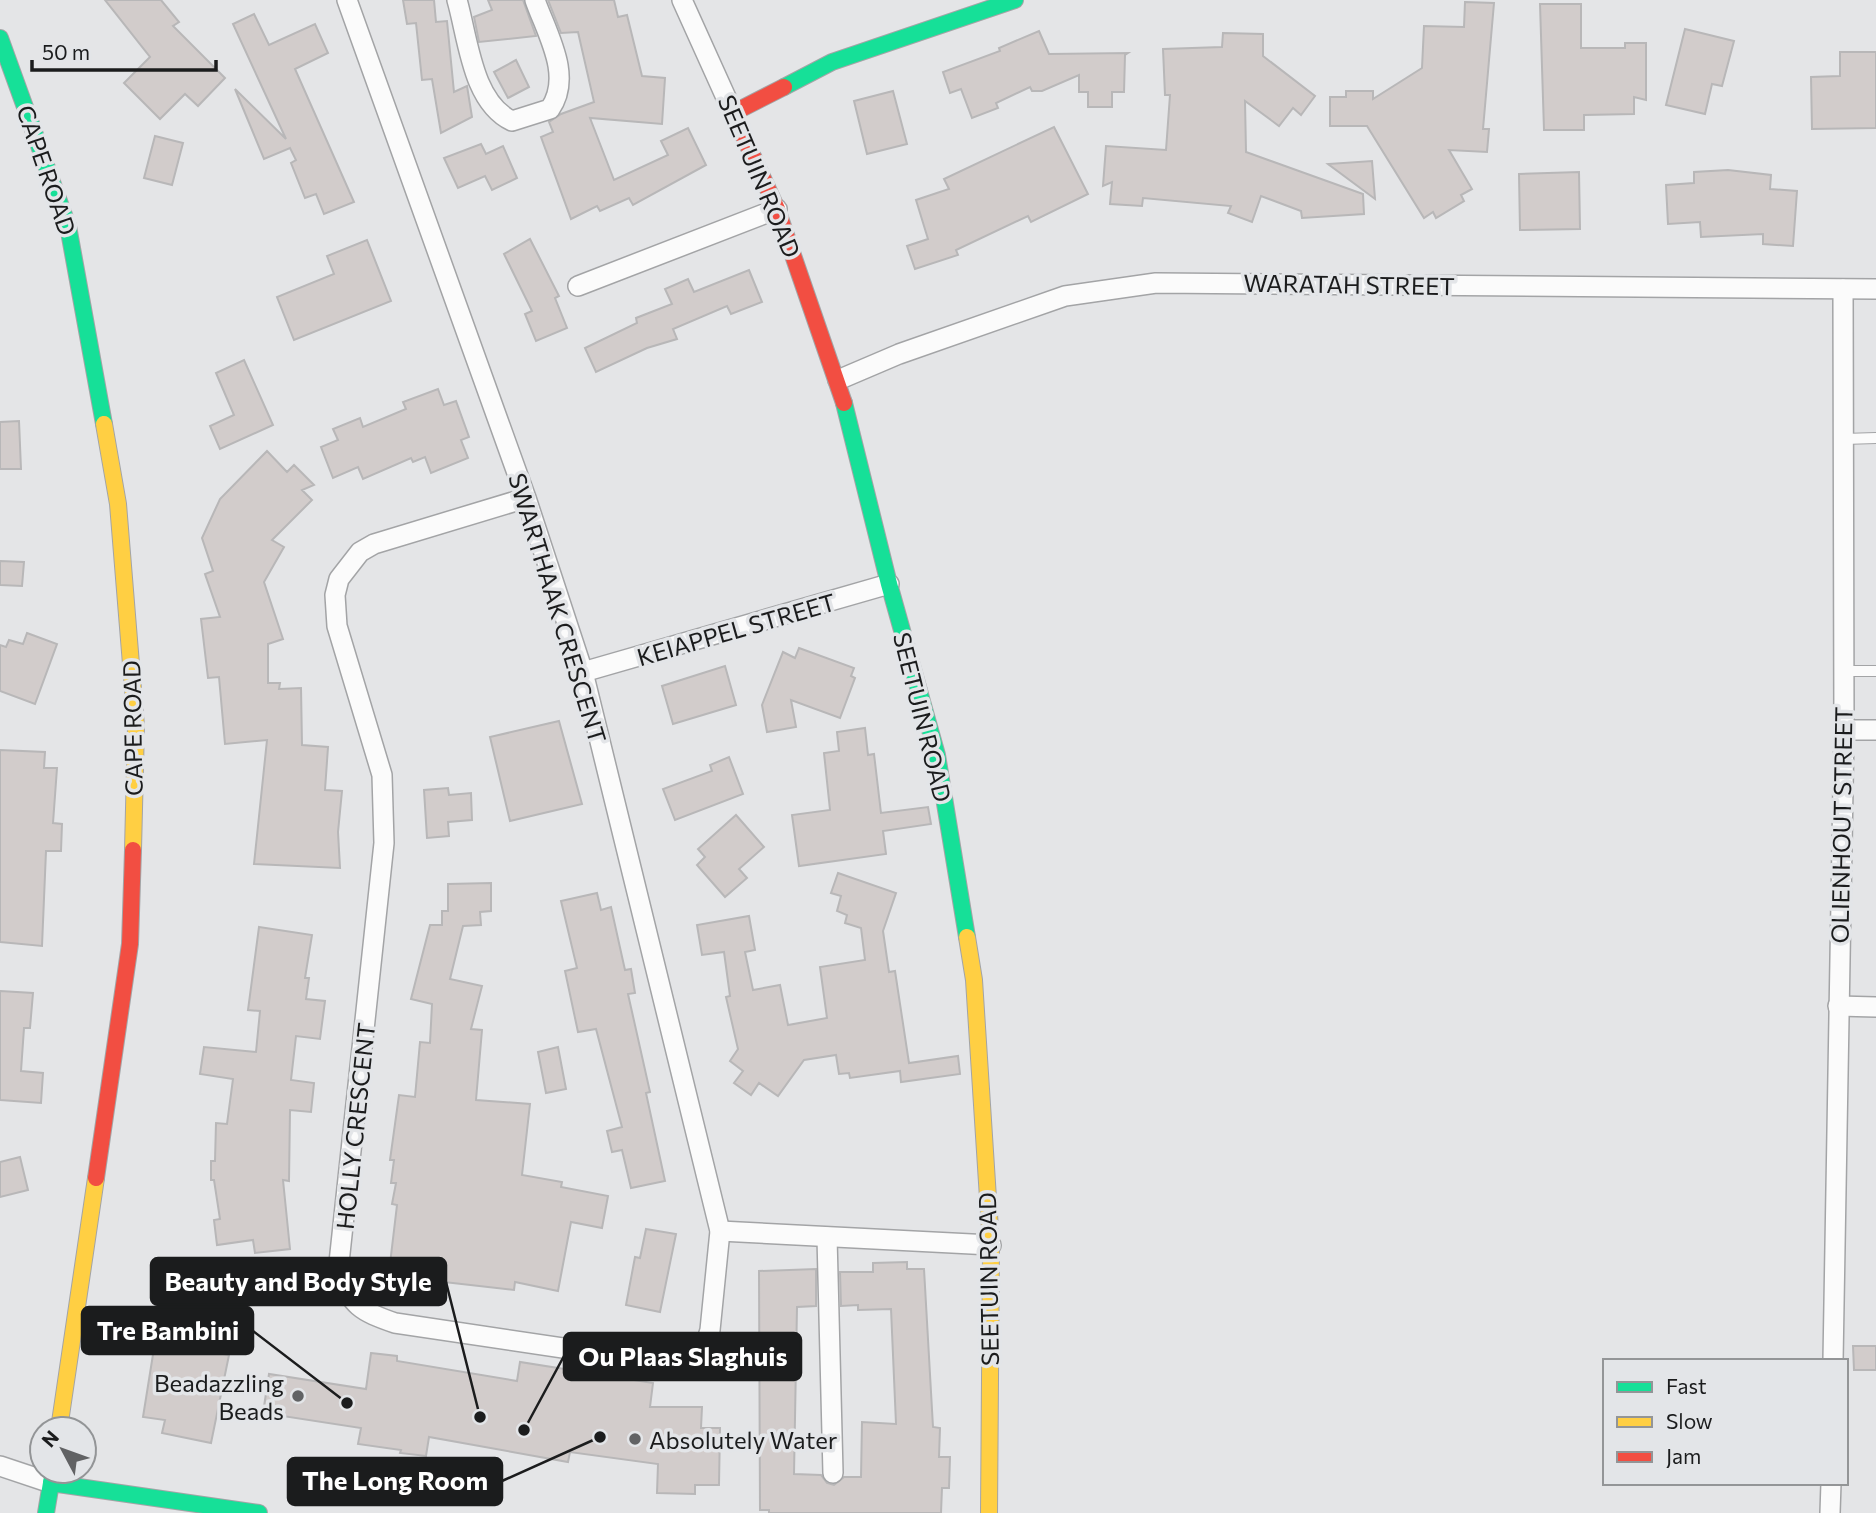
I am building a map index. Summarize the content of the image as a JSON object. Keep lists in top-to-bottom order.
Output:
{
  "streets": {
    "street": [
      "CAPE ROAD",
      "SEETUIN ROAD",
      "WARATAH STREET",
      "SWARTHAAK CRESCENT",
      "KEIAPPEL STREET",
      "OLIENHOUT STREET",
      "HOLLY CRESCENT"
    ]
  },
  "crossings": [
    ["SEETUIN ROAD", "WARATAH STREET"],
    ["SEETUIN ROAD", "KEIAPPEL STREET"],
    ["WARATAH STREET", "OLIENHOUT STREET"],
    ["SWARTHAAK CRESCENT", "KEIAPPEL STREET"],
    ["SWARTHAAK CRESCENT", "HOLLY CRESCENT"]
  ],
  "places": [
    "Beadazzling Beads",
    "Tre Bambini",
    "Beauty and Body Style",
    "Ou Plaas Slaghuis",
    "The Long Room",
    "Absolutely Water"
  ],
  "legend": ["Fast", "Slow", "Jam"],
  "scale_bar": "50 m",
  "north": "top left"
}
